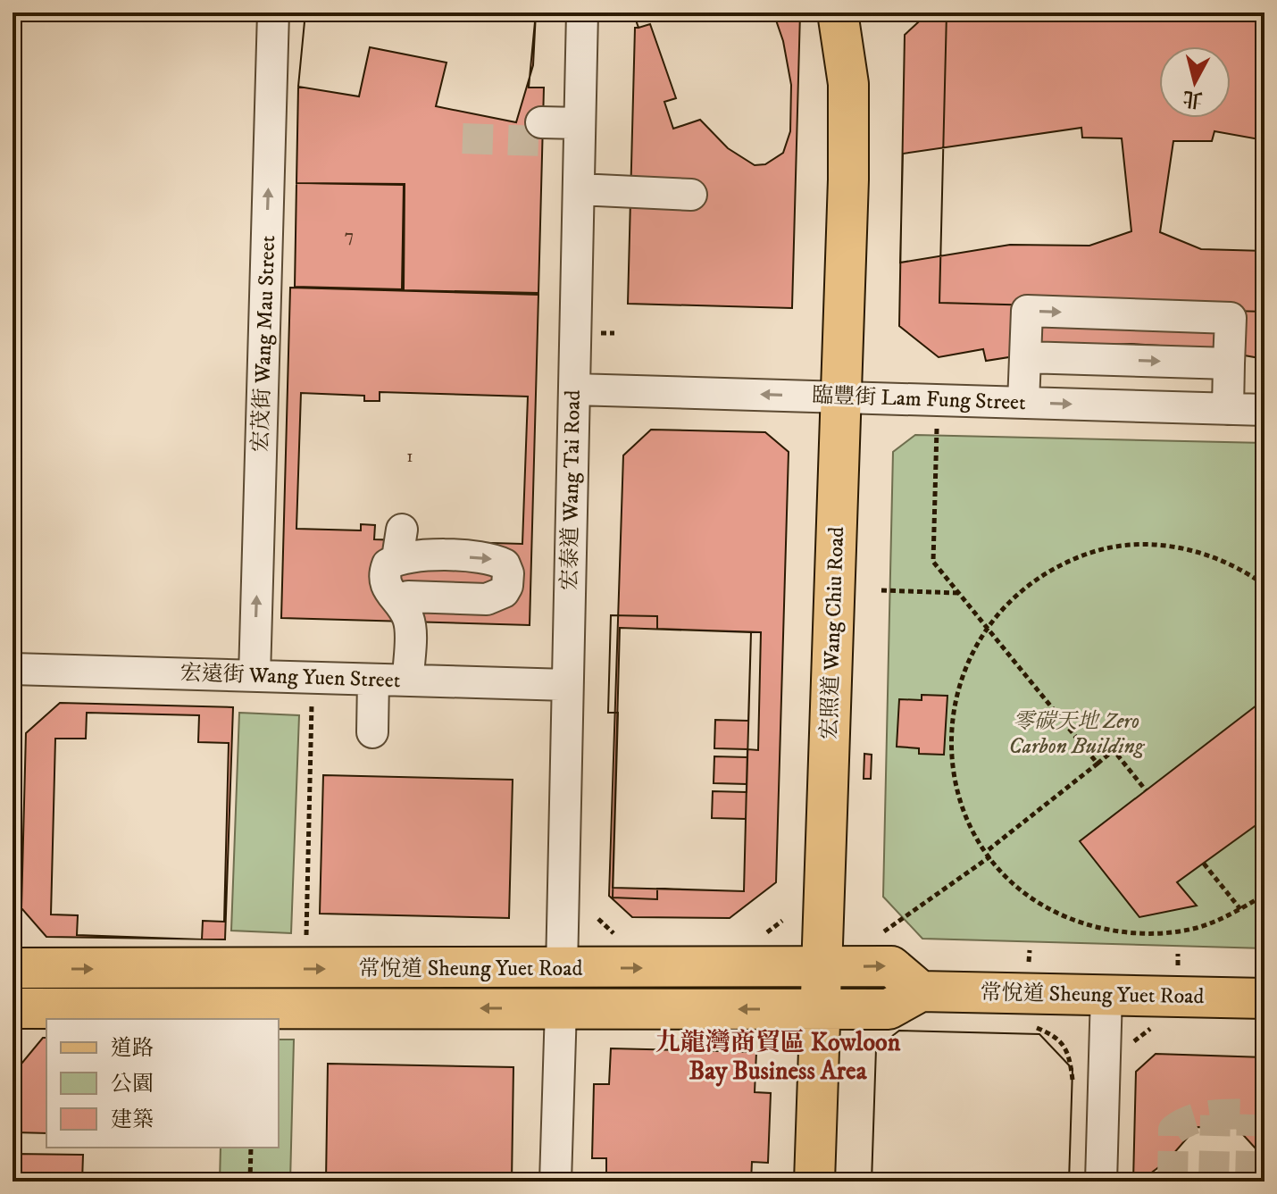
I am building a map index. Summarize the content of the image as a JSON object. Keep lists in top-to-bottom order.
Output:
{
  "streets": {
    "main road": ["宏照道 Wang Chiu Road", "常悅道 Sheung Yuet Road"],
    "street": [
      "宏茂街 Wang Mau Street",
      "臨豐街 Lam Fung Street",
      "宏泰道 Wang Tai Road",
      "宏遠街 Wang Yuen Street"
    ]
  },
  "crossings": [
    ["宏茂街 Wang Mau Street", "宏遠街 Wang Yuen Street"],
    ["臨豐街 Lam Fung Street", "宏泰道 Wang Tai Road"],
    ["臨豐街 Lam Fung Street", "宏照道 Wang Chiu Road"],
    ["宏泰道 Wang Tai Road", "宏遠街 Wang Yuen Street"],
    ["宏泰道 Wang Tai Road", "常悅道 Sheung Yuet Road"],
    ["宏照道 Wang Chiu Road", "常悅道 Sheung Yuet Road"]
  ],
  "one_way": ["宏茂街 Wang Mau Street"],
  "districts": ["九龍灣商貿區 Kowloon Bay Business Area"],
  "parks": ["零碳天地 Zero Carbon Building"],
  "house_numbers": ["7", "1"],
  "legend": ["道路", "公園", "建築"],
  "north": "bottom"
}
